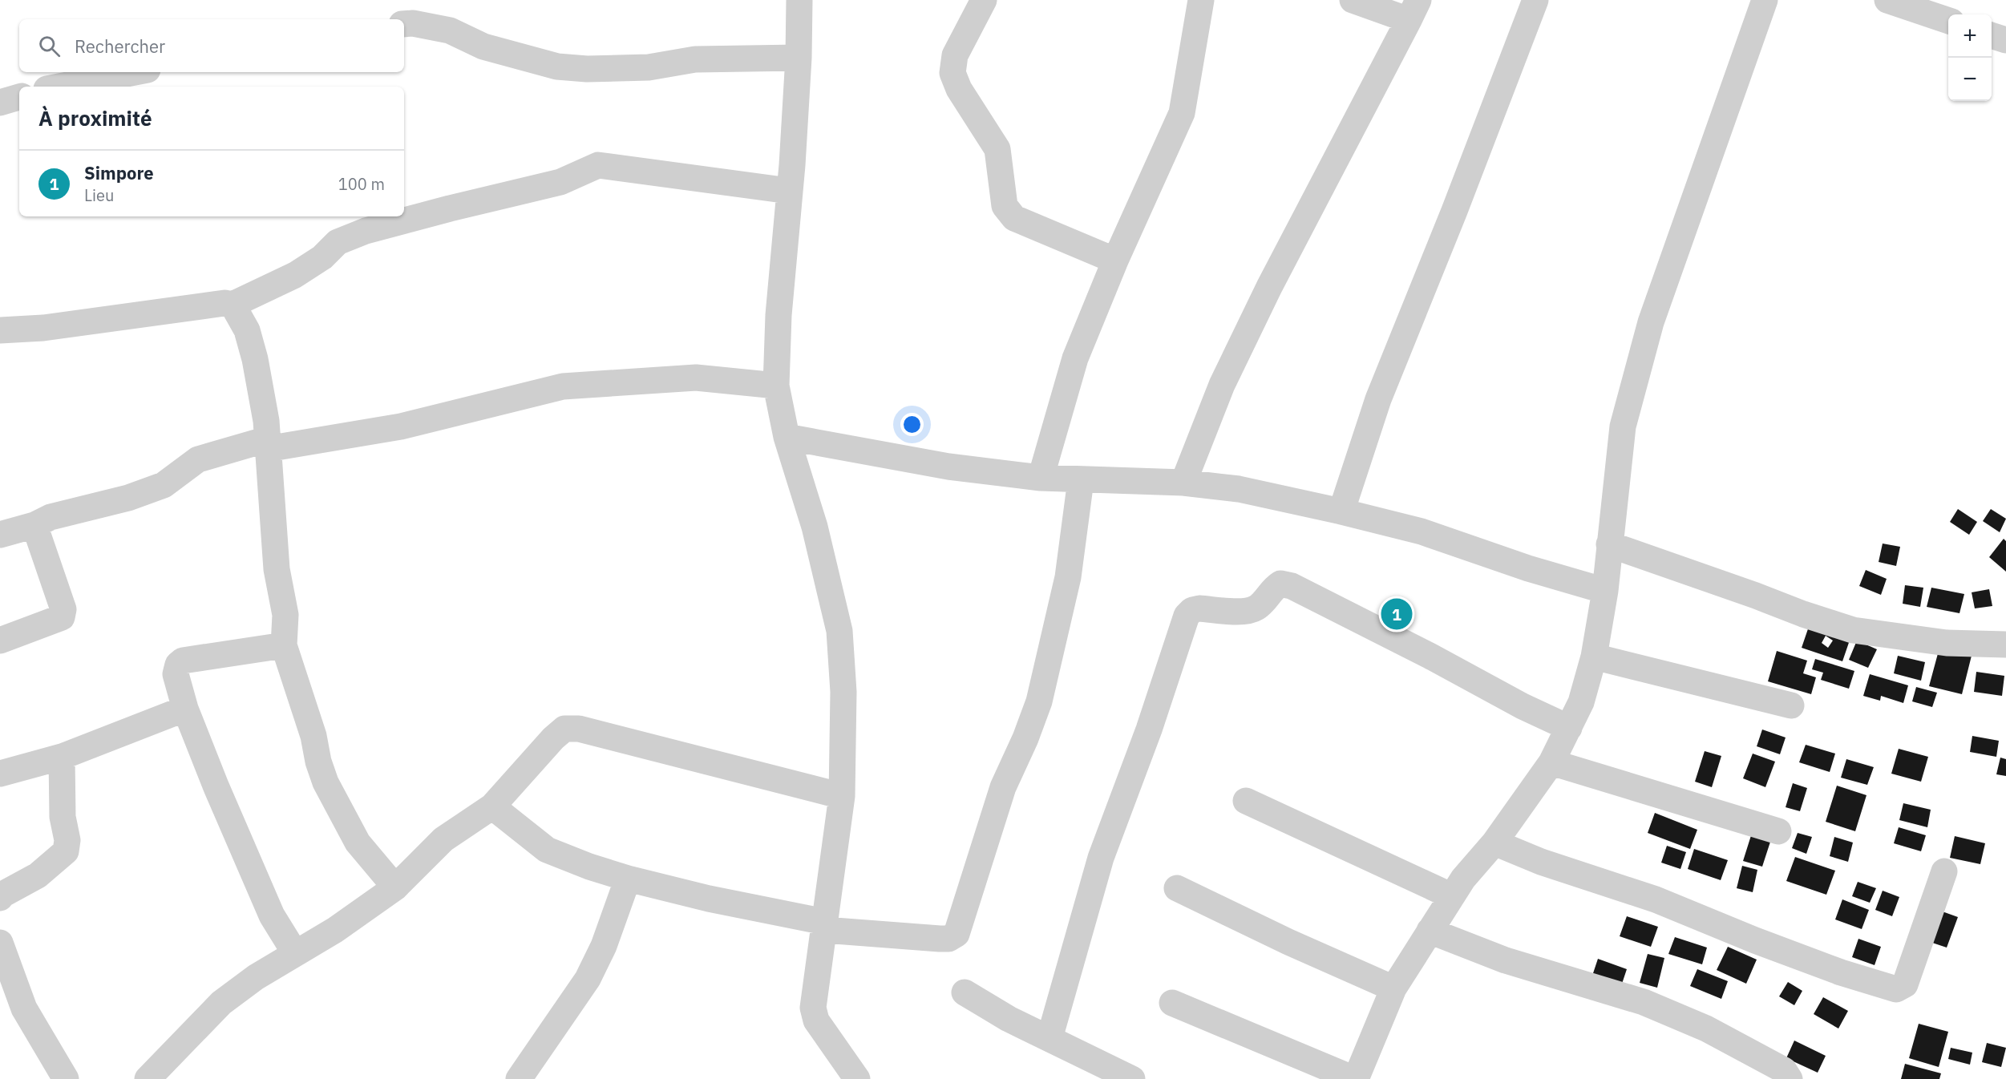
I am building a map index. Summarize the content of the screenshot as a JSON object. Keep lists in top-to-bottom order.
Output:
{
  "page": {
    "map_buttons": ["+", "−"],
    "search": "Rechercher",
    "heading": "À proximité",
    "list": [
      {
        "mark": "1",
        "name": "Simpore",
        "note": "Lieu",
        "value": "100 m"
      }
    ],
    "pins": "1"
  }
}
